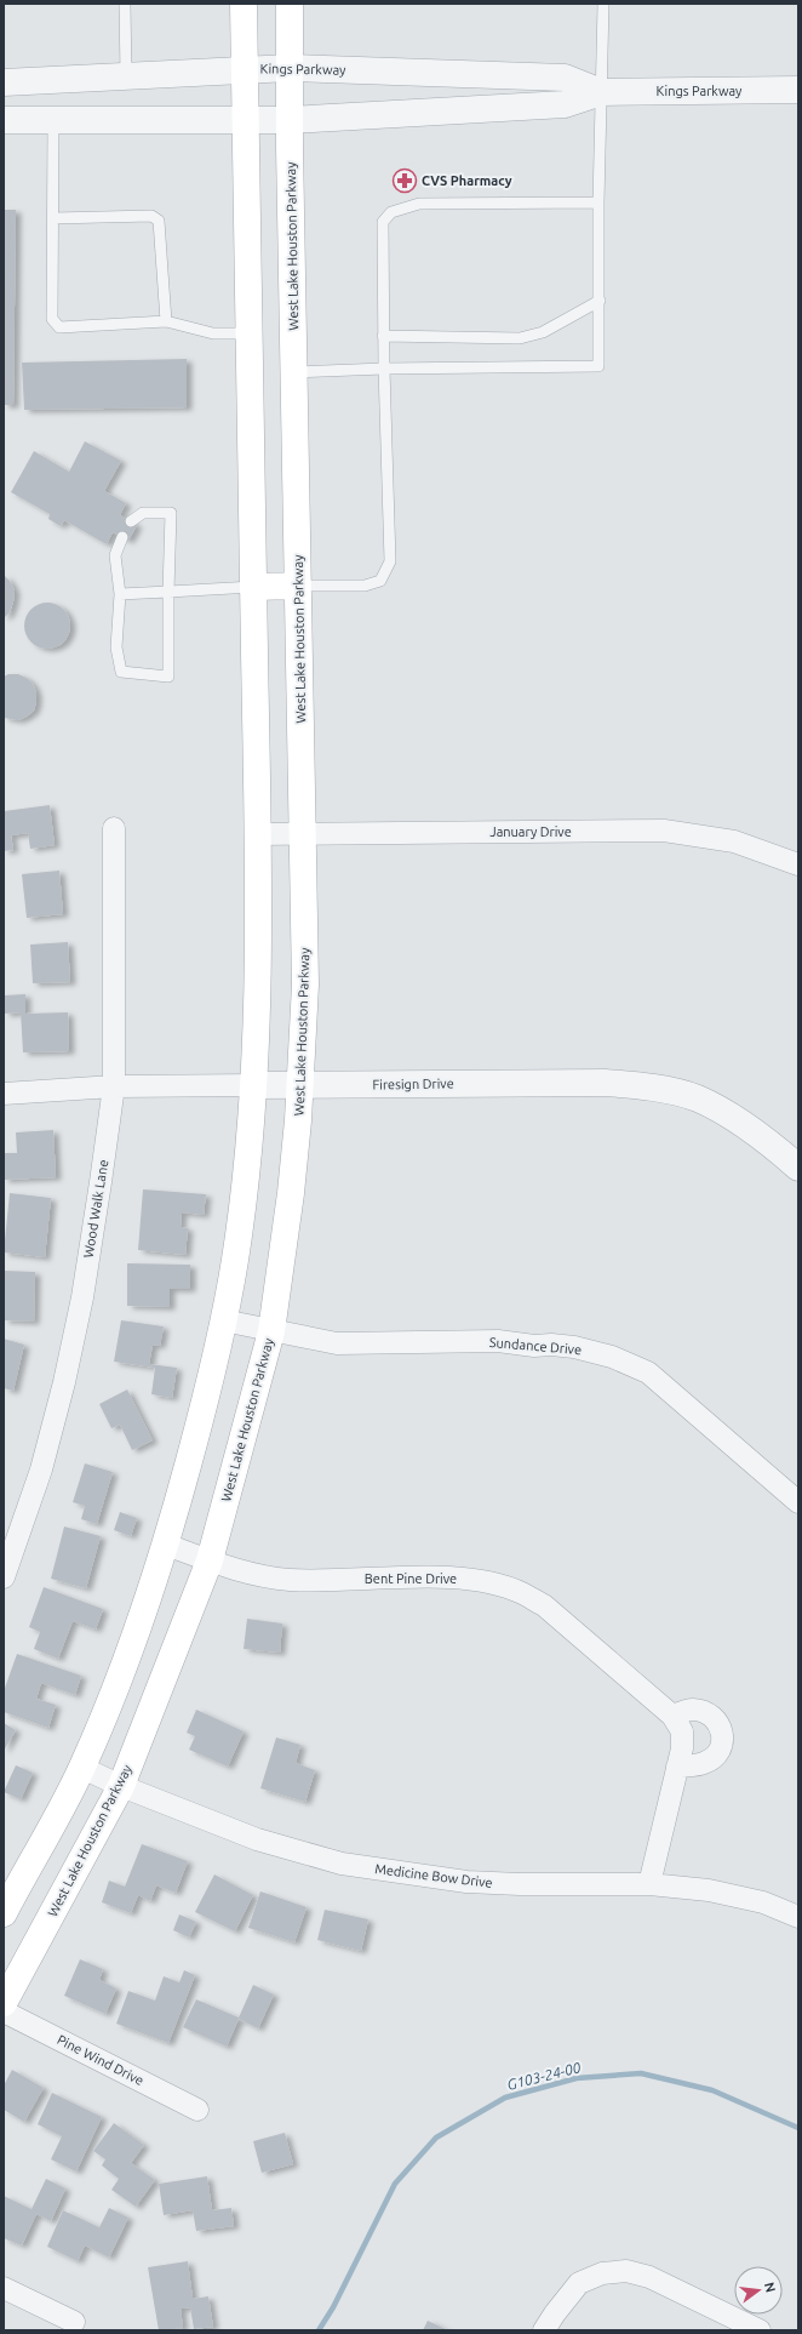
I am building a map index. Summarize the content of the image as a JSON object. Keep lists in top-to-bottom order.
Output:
{
  "streets": {
    "main road": ["West Lake Houston Parkway"],
    "street": [
      "Kings Parkway",
      "January Drive",
      "Firesign Drive",
      "Wood Walk Lane",
      "Sundance Drive",
      "Bent Pine Drive",
      "Medicine Bow Drive",
      "Pine Wind Drive"
    ]
  },
  "crossings": [
    ["Kings Parkway", "West Lake Houston Parkway"],
    ["West Lake Houston Parkway", "January Drive"],
    ["West Lake Houston Parkway", "Firesign Drive"],
    ["West Lake Houston Parkway", "Sundance Drive"],
    ["West Lake Houston Parkway", "Bent Pine Drive"],
    ["West Lake Houston Parkway", "Medicine Bow Drive"],
    ["Firesign Drive", "Wood Walk Lane"],
    ["Bent Pine Drive", "Medicine Bow Drive"]
  ],
  "water": ["G103-24-00"],
  "places": {
    "pharmacy": ["CVS Pharmacy"]
  },
  "north": "right"
}
